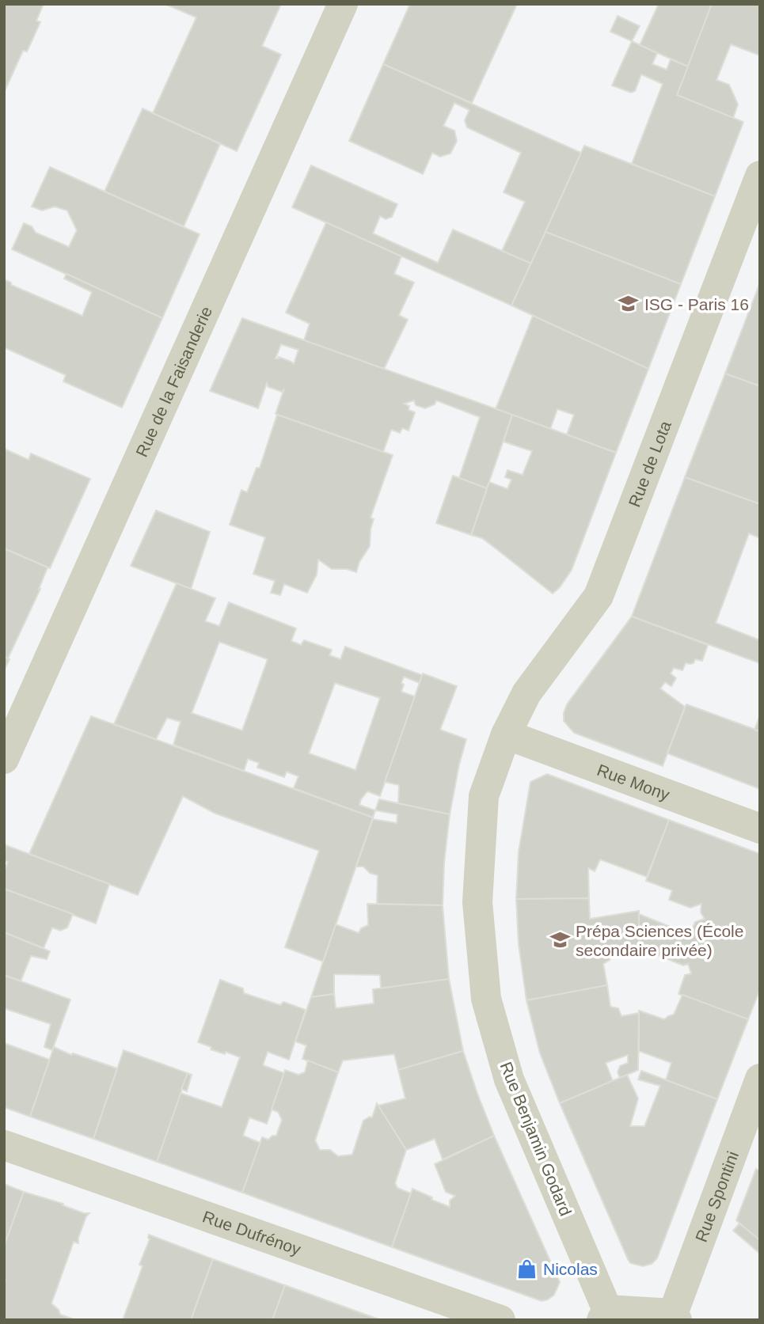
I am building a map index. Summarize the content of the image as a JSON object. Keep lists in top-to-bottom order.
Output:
{
  "streets": {
    "street": [
      "Rue de la Faisanderie",
      "Rue de Lota",
      "Rue Mony",
      "Rue Benjamin Godard",
      "Rue Spontini",
      "Rue Dufrénoy"
    ]
  },
  "crossings": [
    ["Rue de Lota", "Rue Mony"],
    ["Rue de Lota", "Rue Benjamin Godard"],
    ["Rue Mony", "Rue Benjamin Godard"]
  ],
  "places": {
    "school or university": ["ISG - Paris 16", "Prépa Sciences (École secondaire privée)"],
    "shop": ["Nicolas"]
  }
}
